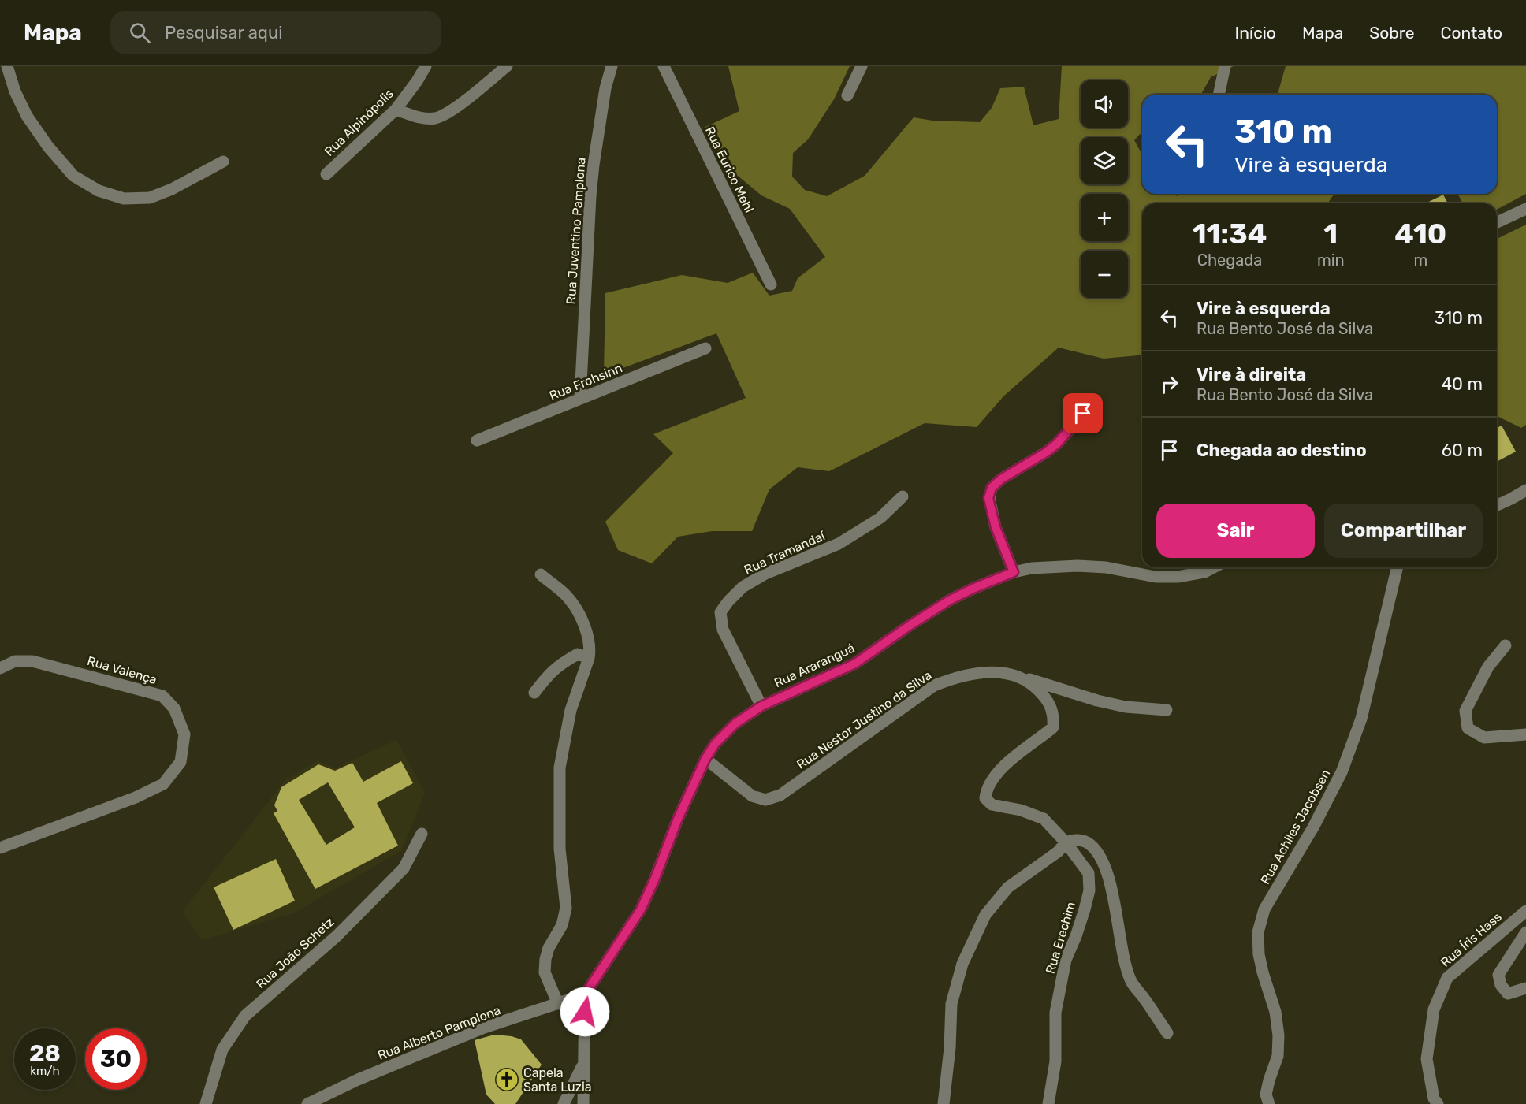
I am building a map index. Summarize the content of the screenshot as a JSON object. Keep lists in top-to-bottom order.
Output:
{
  "streets": {
    "street": [
      "Rua Alpinópolis",
      "Rua Eurico Mehl",
      "Rua Juventino Pamplona",
      "Rua Frohsinn",
      "Rua Tramandaí",
      "Rua Araranguá",
      "Rua Valença",
      "Rua Nestor Justino da Silva",
      "Rua Achiles Jacobsen",
      "Rua Erechim",
      "Rua Íris Hass",
      "Rua João Schetz",
      "Rua Alberto Pamplona"
    ]
  },
  "crossings": [
    ["Rua Juventino Pamplona", "Rua Frohsinn"],
    ["Rua Tramandaí", "Rua Araranguá"],
    ["Rua Araranguá", "Rua Nestor Justino da Silva"],
    ["Rua Araranguá", "Rua Alberto Pamplona"],
    ["Rua Nestor Justino da Silva", "Rua Erechim"]
  ],
  "places": {
    "church": ["Capela Santa Luzia"]
  },
  "page": {
    "header": "Mapa",
    "search": "Pesquisar aqui",
    "nav": [
      "Início",
      "Mapa",
      "Sobre",
      "Contato"
    ],
    "map_buttons": ["+", "−"],
    "turn": ["310 m", "Vire à esquerda"],
    "eta": [
      "11:34",
      "Chegada",
      "1",
      "min",
      "410",
      "m"
    ],
    "list": [
      {
        "name": "Vire à esquerda",
        "note": "Rua Bento José da Silva",
        "value": "310 m"
      },
      {
        "name": "Vire à direita",
        "note": "Rua Bento José da Silva",
        "value": "40 m"
      },
      {
        "name": "Chegada ao destino",
        "value": "60 m"
      }
    ],
    "buttons": ["Sair", "Compartilhar"],
    "speed": "28 km/h",
    "limit": "30"
  }
}
